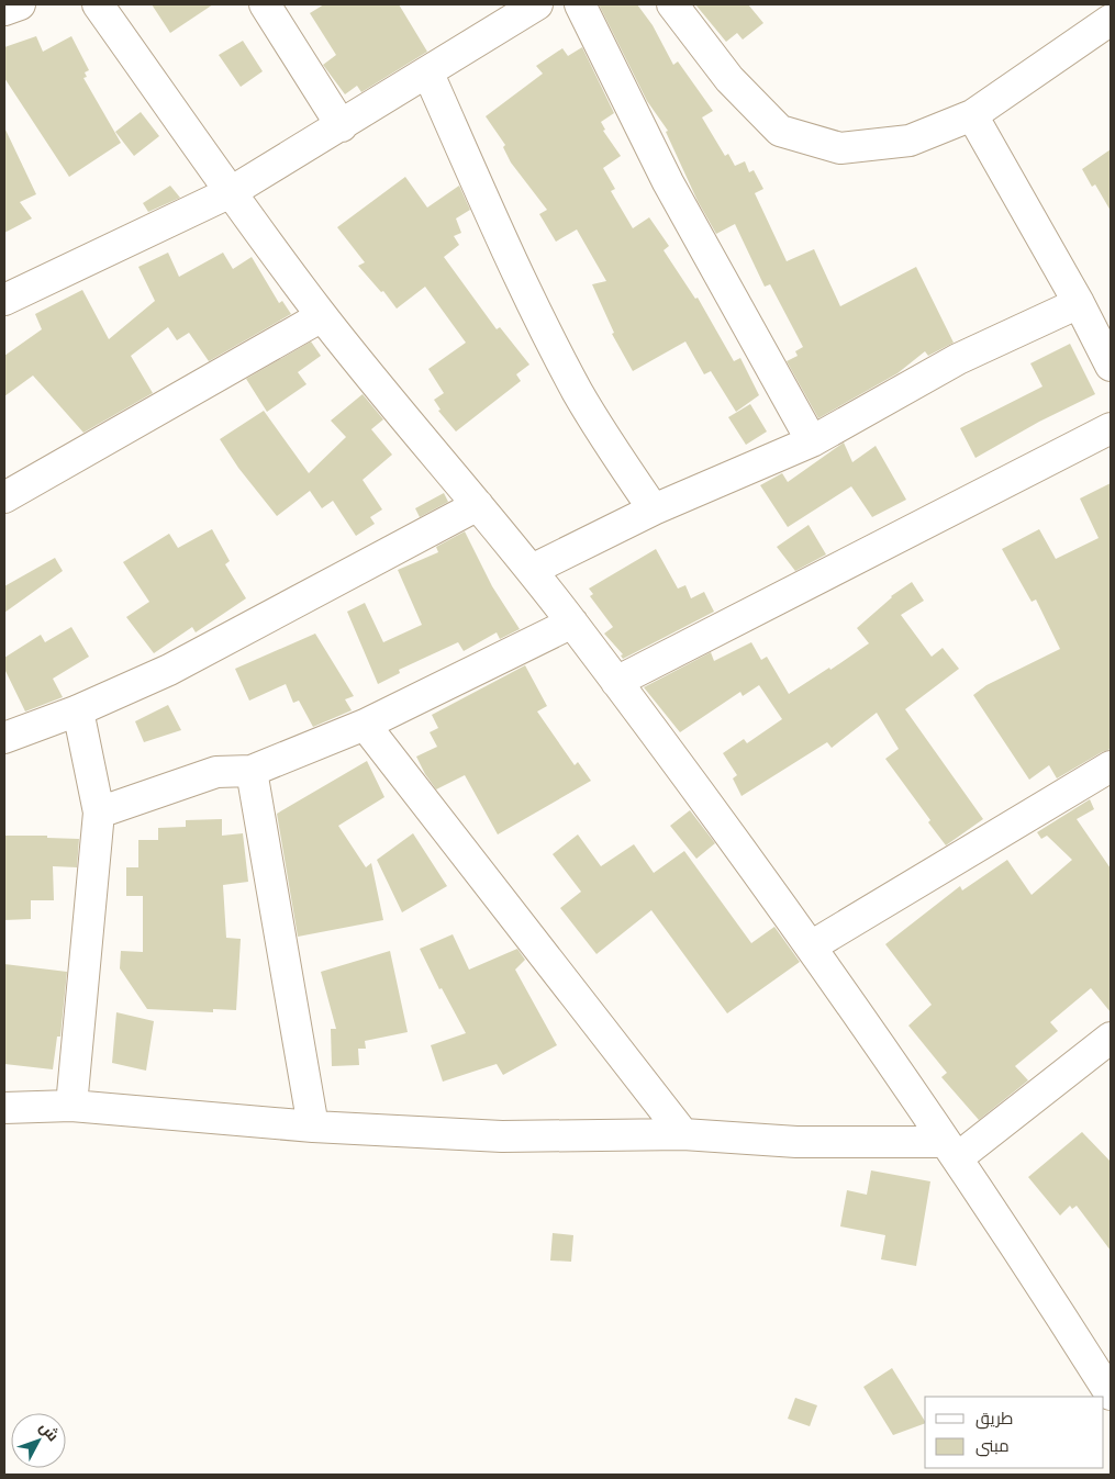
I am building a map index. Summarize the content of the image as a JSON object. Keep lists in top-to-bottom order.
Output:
{
  "legend": ["طريق", "مبنى"],
  "north": "top right"
}
